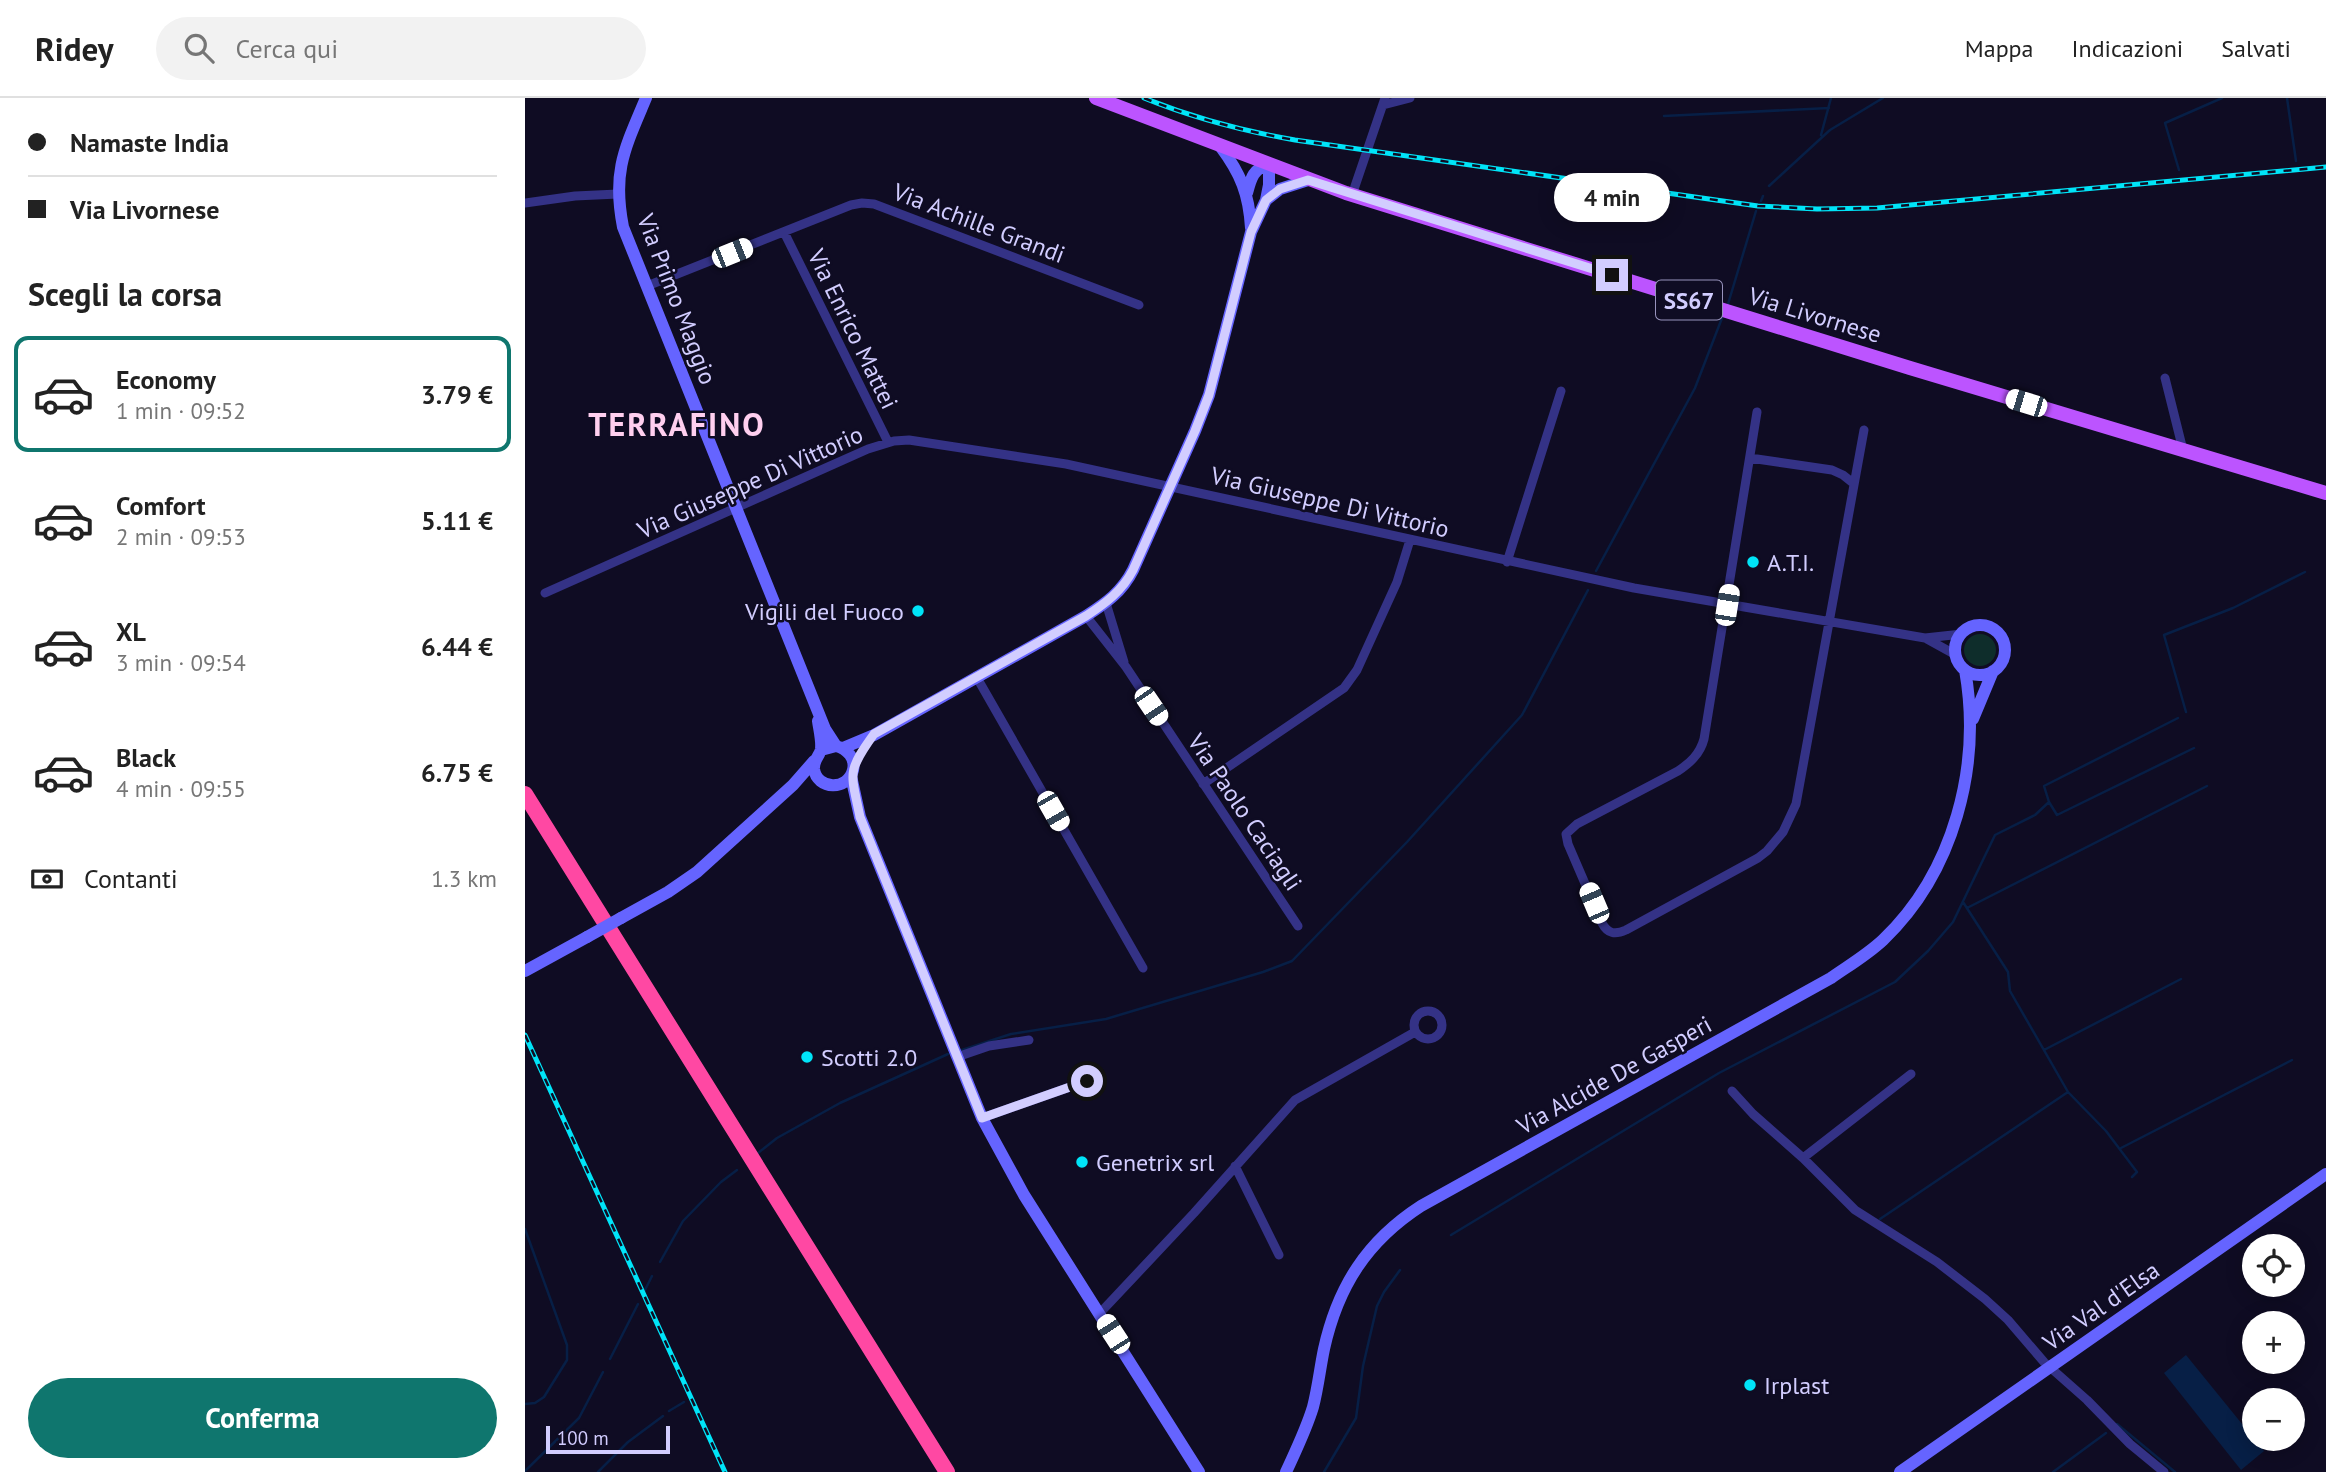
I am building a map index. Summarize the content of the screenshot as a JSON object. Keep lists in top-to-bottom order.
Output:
{
  "streets": {
    "main road": ["SS67", "Via Livornese"],
    "street": [
      "Via Achille Grandi",
      "Via Primo Maggio",
      "Via Enrico Mattei",
      "Via Giuseppe Di Vittorio",
      "Via Paolo Caciagli",
      "Via Alcide De Gasperi",
      "Via Val d'Elsa"
    ]
  },
  "crossings": [
    ["Via Achille Grandi", "Via Primo Maggio"],
    ["Via Achille Grandi", "Via Enrico Mattei"],
    ["Via Primo Maggio", "Via Giuseppe Di Vittorio"],
    ["Via Enrico Mattei", "Via Giuseppe Di Vittorio"],
    ["Via Giuseppe Di Vittorio", "Via Alcide De Gasperi"]
  ],
  "districts": ["TERRAFINO"],
  "places": [
    "A.T.I.",
    "Vigili del Fuoco",
    "Scotti 2.0",
    "Genetrix srl",
    "Irplast"
  ],
  "scale_bar": "100 m",
  "page": {
    "header": "Ridey",
    "search": "Cerca qui",
    "nav": ["Mappa", "Indicazioni", "Salvati"],
    "banner": ["Namaste India", "Via Livornese"],
    "bubble": "4 min",
    "heading": "Scegli la corsa",
    "list": [
      {
        "name": "Economy",
        "note": "1 min · 09:52",
        "value": "3.79 €"
      },
      {
        "name": "Comfort",
        "note": "2 min · 09:53",
        "value": "5.11 €"
      },
      {
        "name": "XL",
        "note": "3 min · 09:54",
        "value": "6.44 €"
      },
      {
        "name": "Black",
        "note": "4 min · 09:55",
        "value": "6.75 €"
      }
    ],
    "pay": ["Contanti", "1.3 km"],
    "map_buttons": ["+", "−"],
    "buttons": "Conferma",
    "scale": "100 m"
  }
}
